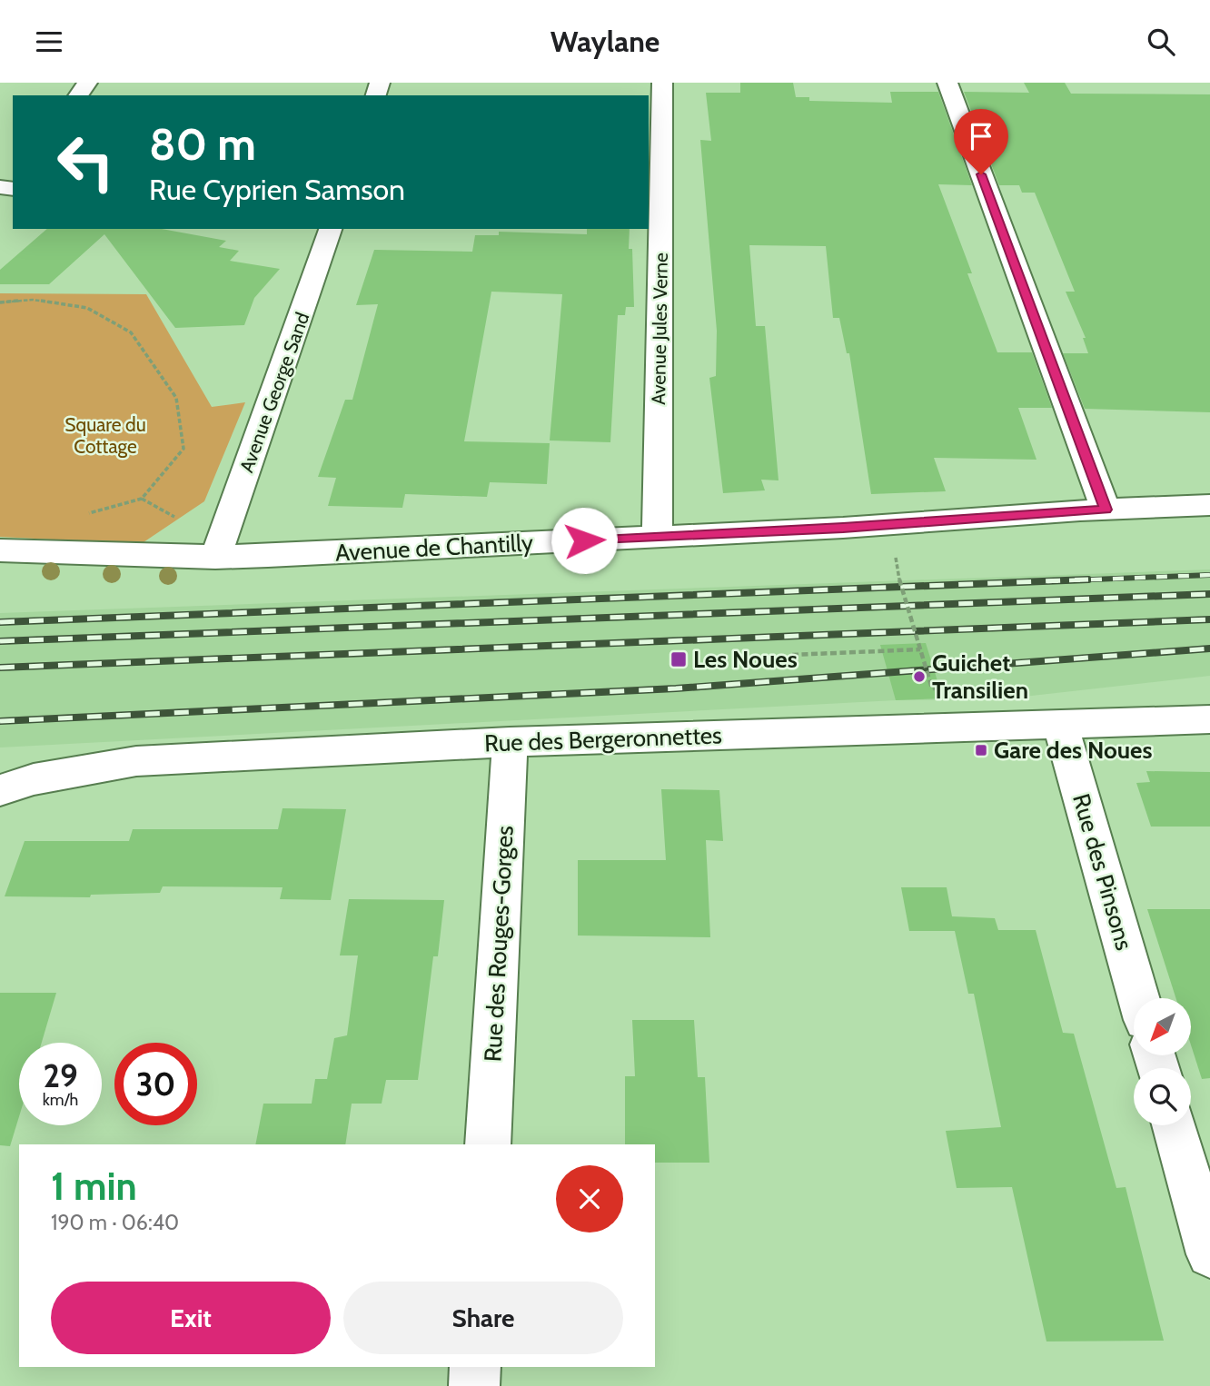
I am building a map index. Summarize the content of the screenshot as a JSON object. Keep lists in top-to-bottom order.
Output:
{
  "streets": {
    "street": [
      "Avenue Jules Verne",
      "Avenue George Sand",
      "Avenue de Chantilly",
      "Rue des Bergeronnettes",
      "Rue des Pinsons",
      "Rue des Rouges-Gorges"
    ]
  },
  "crossings": [
    ["Avenue Jules Verne", "Avenue de Chantilly"],
    ["Avenue George Sand", "Avenue de Chantilly"],
    ["Rue des Bergeronnettes", "Rue des Pinsons"],
    ["Rue des Bergeronnettes", "Rue des Rouges-Gorges"]
  ],
  "parks": ["Square du Cottage"],
  "places": {
    "transit": ["Les Noues", "Gare des Noues"],
    "other": ["Guichet Transilien"]
  },
  "north": "bottom left",
  "page": {
    "header": "Waylane",
    "turn": ["80 m", "Rue Cyprien Samson"],
    "speed": "29 km/h",
    "limit": "30",
    "heading": ["1 min", "190 m · 06:40"],
    "buttons": ["Exit", "Share"]
  }
}
